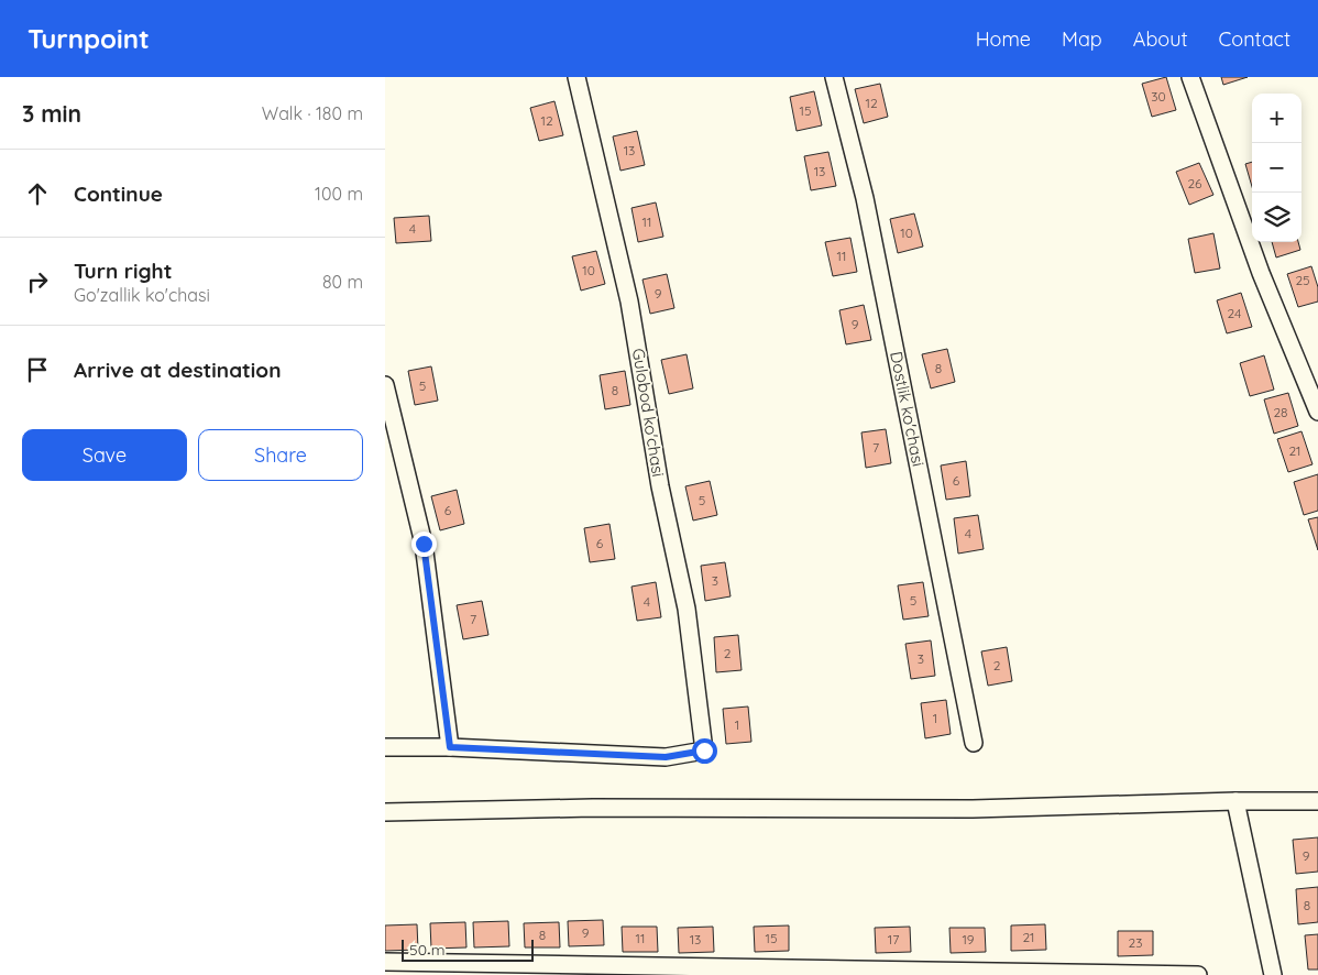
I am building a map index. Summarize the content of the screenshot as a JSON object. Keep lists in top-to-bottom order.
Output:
{
  "streets": {
    "street": ["Dostlik ko'chasi", "Gulobod ko'chasi"]
  },
  "house_numbers": [
    "30",
    "12",
    "15",
    "12",
    "13",
    "13",
    "26",
    "11",
    "4",
    "10",
    "11",
    "10",
    "25",
    "9",
    "24",
    "9",
    "8",
    "5",
    "8",
    "28",
    "7",
    "21",
    "6",
    "5",
    "6",
    "4",
    "6",
    "3",
    "5",
    "4",
    "7",
    "2",
    "3",
    "2",
    "1",
    "1",
    "9",
    "8",
    "9",
    "8",
    "21",
    "11",
    "15",
    "13",
    "17",
    "19",
    "23"
  ],
  "scale_bar": "50 m",
  "page": {
    "header": "Turnpoint",
    "nav": [
      "Home",
      "Map",
      "About",
      "Contact"
    ],
    "heading": ["3 min", "Walk · 180 m"],
    "map_buttons": ["+", "−"],
    "list": [
      ["Continue", "100 m"],
      ["Turn right", "Go'zallik ko'chasi", "80 m"],
      "Arrive at destination"
    ],
    "buttons": ["Save", "Share"],
    "scale": "50 m"
  }
}
